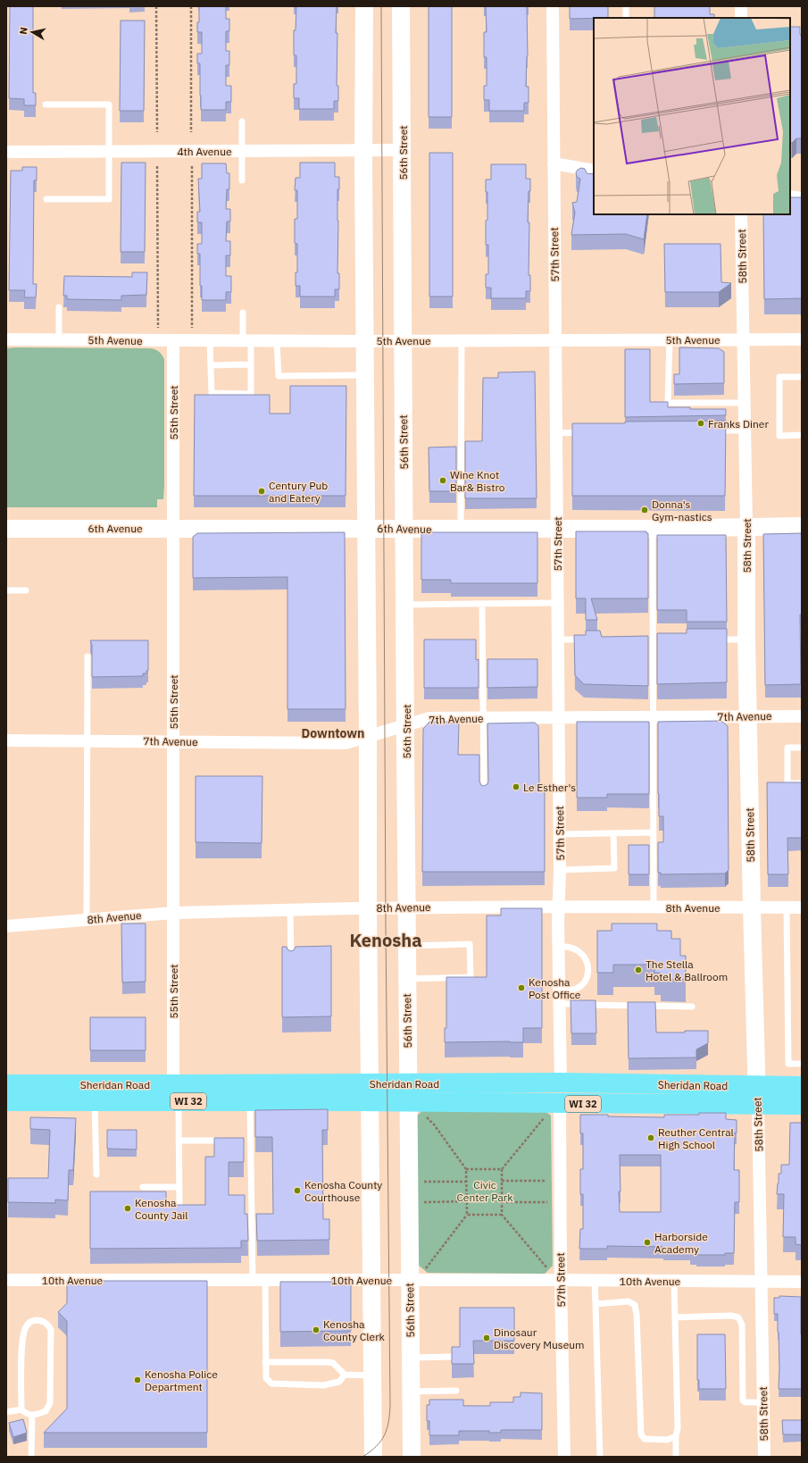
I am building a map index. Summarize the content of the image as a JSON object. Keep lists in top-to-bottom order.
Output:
{
  "streets": {
    "main road": ["Sheridan Road", "WI 32"],
    "street": [
      "4th Avenue",
      "56th Street",
      "57th Street",
      "58th Street",
      "5th Avenue",
      "55th Street",
      "6th Avenue",
      "7th Avenue",
      "8th Avenue",
      "10th Avenue"
    ]
  },
  "crossings": [
    ["4th Avenue", "56th Street"],
    ["56th Street", "5th Avenue"],
    ["56th Street", "6th Avenue"],
    ["56th Street", "7th Avenue"],
    ["56th Street", "8th Avenue"],
    ["56th Street", "Sheridan Road"],
    ["56th Street", "10th Avenue"],
    ["57th Street", "5th Avenue"],
    ["57th Street", "6th Avenue"],
    ["57th Street", "7th Avenue"],
    ["57th Street", "8th Avenue"],
    ["57th Street", "Sheridan Road"],
    ["57th Street", "10th Avenue"],
    ["58th Street", "5th Avenue"],
    ["58th Street", "6th Avenue"],
    ["58th Street", "7th Avenue"],
    ["58th Street", "8th Avenue"],
    ["58th Street", "Sheridan Road"],
    ["58th Street", "10th Avenue"],
    ["5th Avenue", "55th Street"],
    ["55th Street", "6th Avenue"],
    ["55th Street", "7th Avenue"],
    ["55th Street", "8th Avenue"],
    ["55th Street", "Sheridan Road"]
  ],
  "districts": ["Downtown", "Kenosha"],
  "parks": ["Civic Center Park"],
  "places": [
    "Franks Diner",
    "Wine Knot Bar& Bistro",
    "Century Pub and Eatery",
    "Donna's Gym-nastics",
    "Le Esther's",
    "The Stella Hotel & Ballroom",
    "Kenosha Post Office",
    "Reuther Central High School",
    "Kenosha County Courthouse",
    "Kenosha County Jail",
    "Harborside Academy",
    "Kenosha County Clerk",
    "Dinosaur Discovery Museum",
    "Kenosha Police Department"
  ],
  "north": "left"
}
